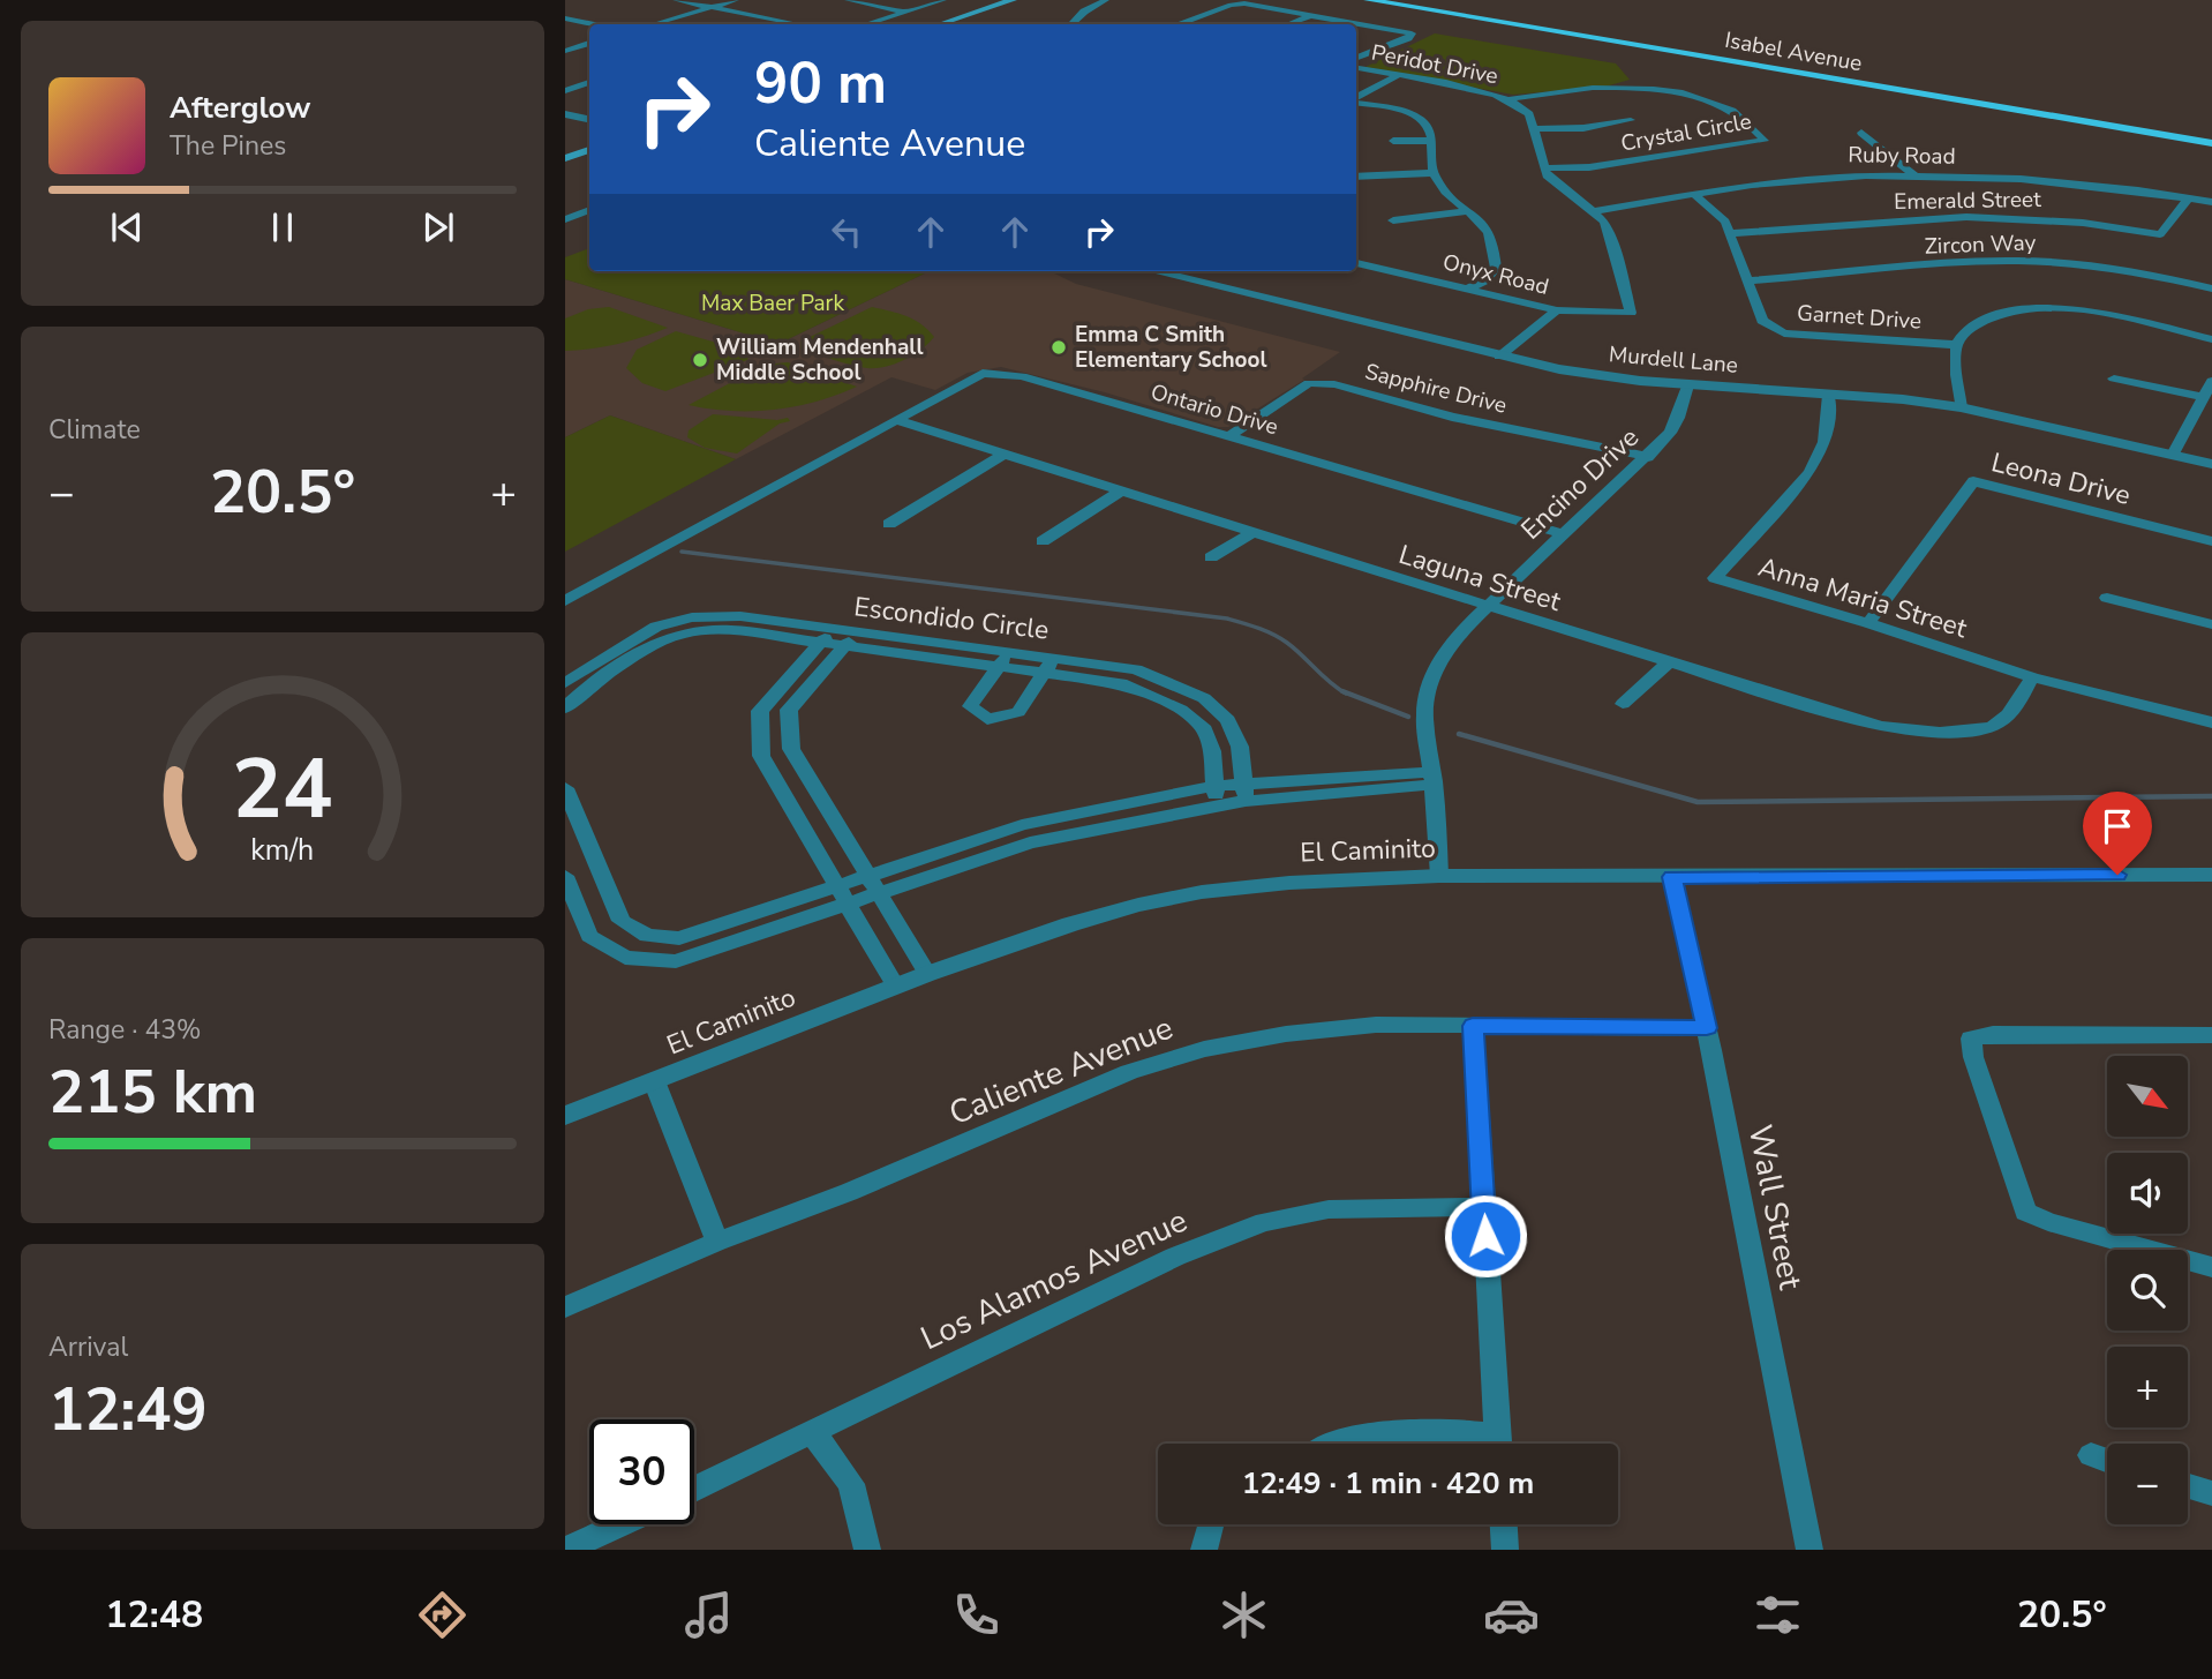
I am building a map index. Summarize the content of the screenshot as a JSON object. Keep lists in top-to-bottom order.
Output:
{
  "streets": {
    "highway": ["Isabel Avenue"],
    "street": [
      "Peridot Drive",
      "Crystal Circle",
      "Ruby Road",
      "Emerald Street",
      "Zircon Way",
      "Onyx Road",
      "Garnet Drive",
      "Murdell Lane",
      "Sapphire Drive",
      "Ontario Drive",
      "Leona Drive",
      "Encino Drive",
      "Laguna Street",
      "Anna Maria Street",
      "Escondido Circle",
      "El Caminito",
      "Caliente Avenue",
      "Wall Street",
      "Los Alamos Avenue"
    ]
  },
  "crossings": [
    ["Peridot Drive", "Crystal Circle"],
    ["Ruby Road", "Emerald Street"],
    ["Ruby Road", "Onyx Road"],
    ["Ruby Road", "Garnet Drive"],
    ["Emerald Street", "Garnet Drive"],
    ["Zircon Way", "Garnet Drive"],
    ["Murdell Lane", "Encino Drive"],
    ["Murdell Lane", "Anna Maria Street"],
    ["Sapphire Drive", "Ontario Drive"],
    ["Sapphire Drive", "Encino Drive"],
    ["Ontario Drive", "Encino Drive"],
    ["Ontario Drive", "Laguna Street"],
    ["Leona Drive", "Anna Maria Street"],
    ["Encino Drive", "Laguna Street"],
    ["Encino Drive", "El Caminito"],
    ["Laguna Street", "Anna Maria Street"],
    ["El Caminito", "Wall Street"],
    ["Caliente Avenue", "Wall Street"]
  ],
  "parks": ["Max Baer Park"],
  "places": ["Emma C Smith Elementary School", "William Mendenhall Middle School"],
  "north": "bottom right",
  "page": {
    "turn": ["90 m", "Caliente Avenue"],
    "song": ["Afterglow", "The Pines"],
    "tile": [
      "Climate",
      ["Range · 43%", "215 km"],
      ["Arrival", "12:49"]
    ],
    "heat": ["−", "20.5°", "+"],
    "map_buttons": ["+", "−"],
    "limit": "30",
    "trip": "12:49 · 1 min · 420 m",
    "tabs": ["12:48", "20.5°"],
    "gauge": ["24", "km/h"]
  }
}
